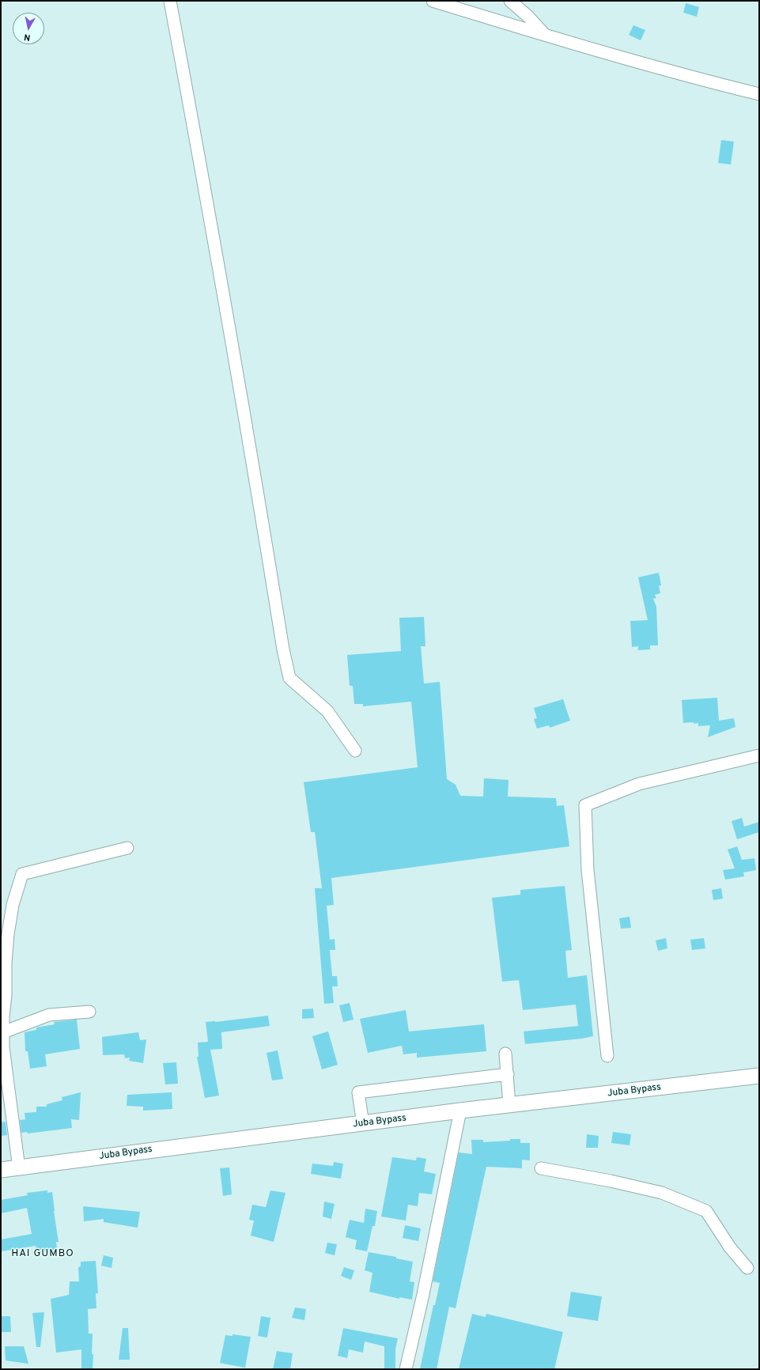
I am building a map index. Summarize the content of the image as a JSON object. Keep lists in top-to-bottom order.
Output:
{
  "streets": {
    "main road": ["Juba Bypass"]
  },
  "districts": ["HAI GUMBO"],
  "north": "bottom"
}
